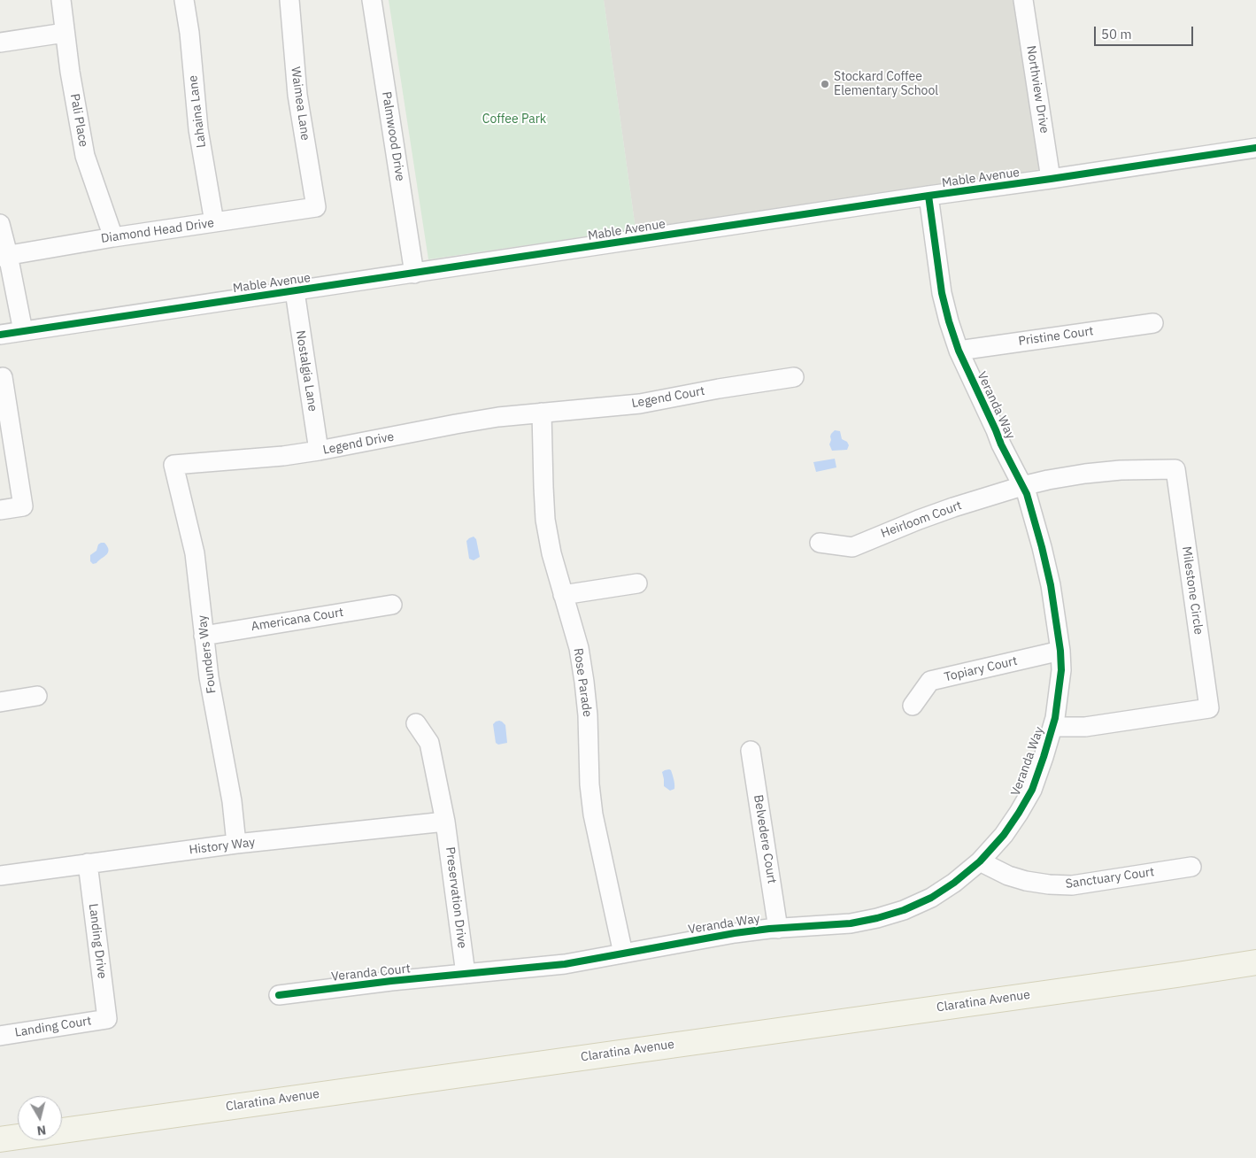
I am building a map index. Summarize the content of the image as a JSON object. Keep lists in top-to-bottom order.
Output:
{
  "streets": {
    "main road": ["Claratina Avenue"],
    "street": [
      "Northview Drive",
      "Waimea Lane",
      "Lahaina Lane",
      "Pali Place",
      "Palmwood Drive",
      "Mable Avenue",
      "Diamond Head Drive",
      "Pristine Court",
      "Nostalgia Lane",
      "Legend Court",
      "Veranda Way",
      "Legend Drive",
      "Heirloom Court",
      "Milestone Circle",
      "Americana Court",
      "Founders Way",
      "Topiary Court",
      "Rose Parade",
      "Belvedere Court",
      "History Way",
      "Sanctuary Court",
      "Preservation Drive",
      "Landing Drive",
      "Veranda Court",
      "Landing Court"
    ]
  },
  "crossings": [
    ["Northview Drive", "Mable Avenue"],
    ["Waimea Lane", "Diamond Head Drive"],
    ["Lahaina Lane", "Diamond Head Drive"],
    ["Pali Place", "Diamond Head Drive"],
    ["Palmwood Drive", "Mable Avenue"],
    ["Mable Avenue", "Nostalgia Lane"],
    ["Mable Avenue", "Veranda Way"],
    ["Pristine Court", "Veranda Way"],
    ["Nostalgia Lane", "Legend Drive"],
    ["Legend Court", "Legend Drive"],
    ["Legend Court", "Rose Parade"],
    ["Veranda Way", "Heirloom Court"],
    ["Veranda Way", "Milestone Circle"],
    ["Veranda Way", "Topiary Court"],
    ["Veranda Way", "Rose Parade"],
    ["Veranda Way", "Belvedere Court"],
    ["Veranda Way", "Sanctuary Court"],
    ["Veranda Way", "Preservation Drive"],
    ["Veranda Way", "Veranda Court"],
    ["Legend Drive", "Founders Way"],
    ["Legend Drive", "Rose Parade"],
    ["Heirloom Court", "Milestone Circle"],
    ["Americana Court", "Founders Way"],
    ["Founders Way", "History Way"],
    ["History Way", "Preservation Drive"],
    ["History Way", "Landing Drive"],
    ["Preservation Drive", "Veranda Court"],
    ["Landing Drive", "Landing Court"]
  ],
  "parks": ["Coffee Park"],
  "places": ["Stockard Coffee Elementary School"],
  "scale_bar": "50 m",
  "north": "bottom"
}
